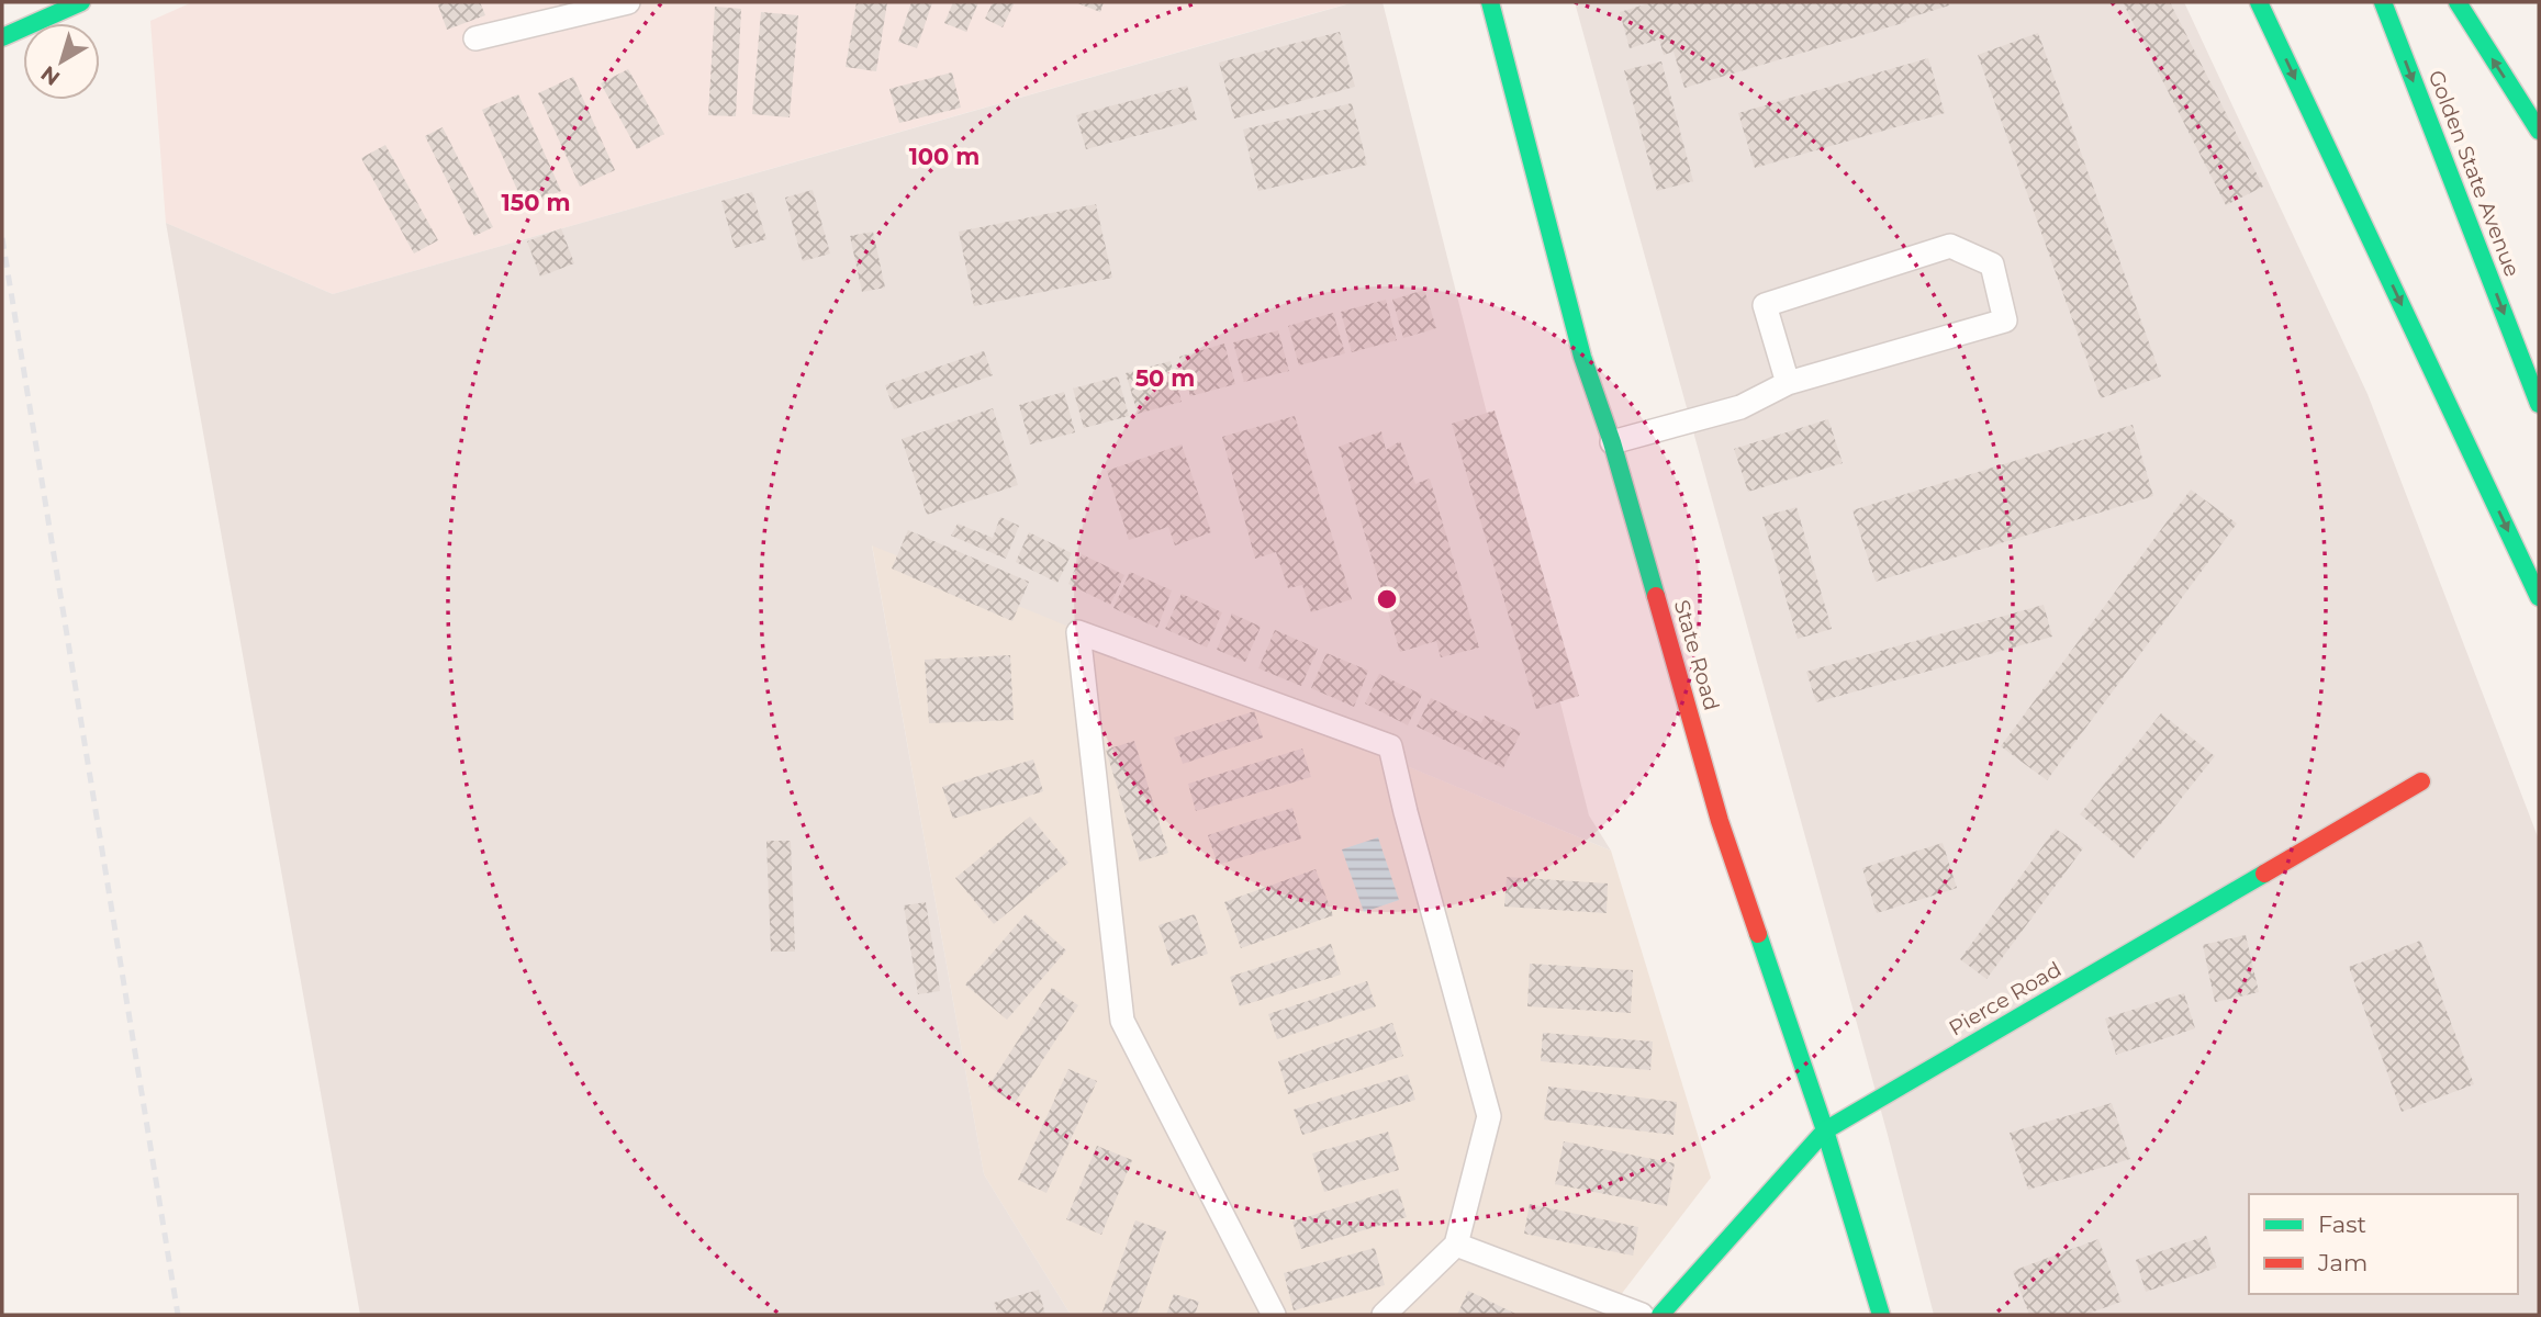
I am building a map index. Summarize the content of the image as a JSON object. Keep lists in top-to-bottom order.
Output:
{
  "streets": {
    "main road": ["Golden State Avenue", "State Road", "Pierce Road"]
  },
  "crossings": [
    ["State Road", "Pierce Road"]
  ],
  "legend": ["Fast", "Jam"],
  "north": "bottom left",
  "rings": ["100 m", "150 m", "50 m"]
}
